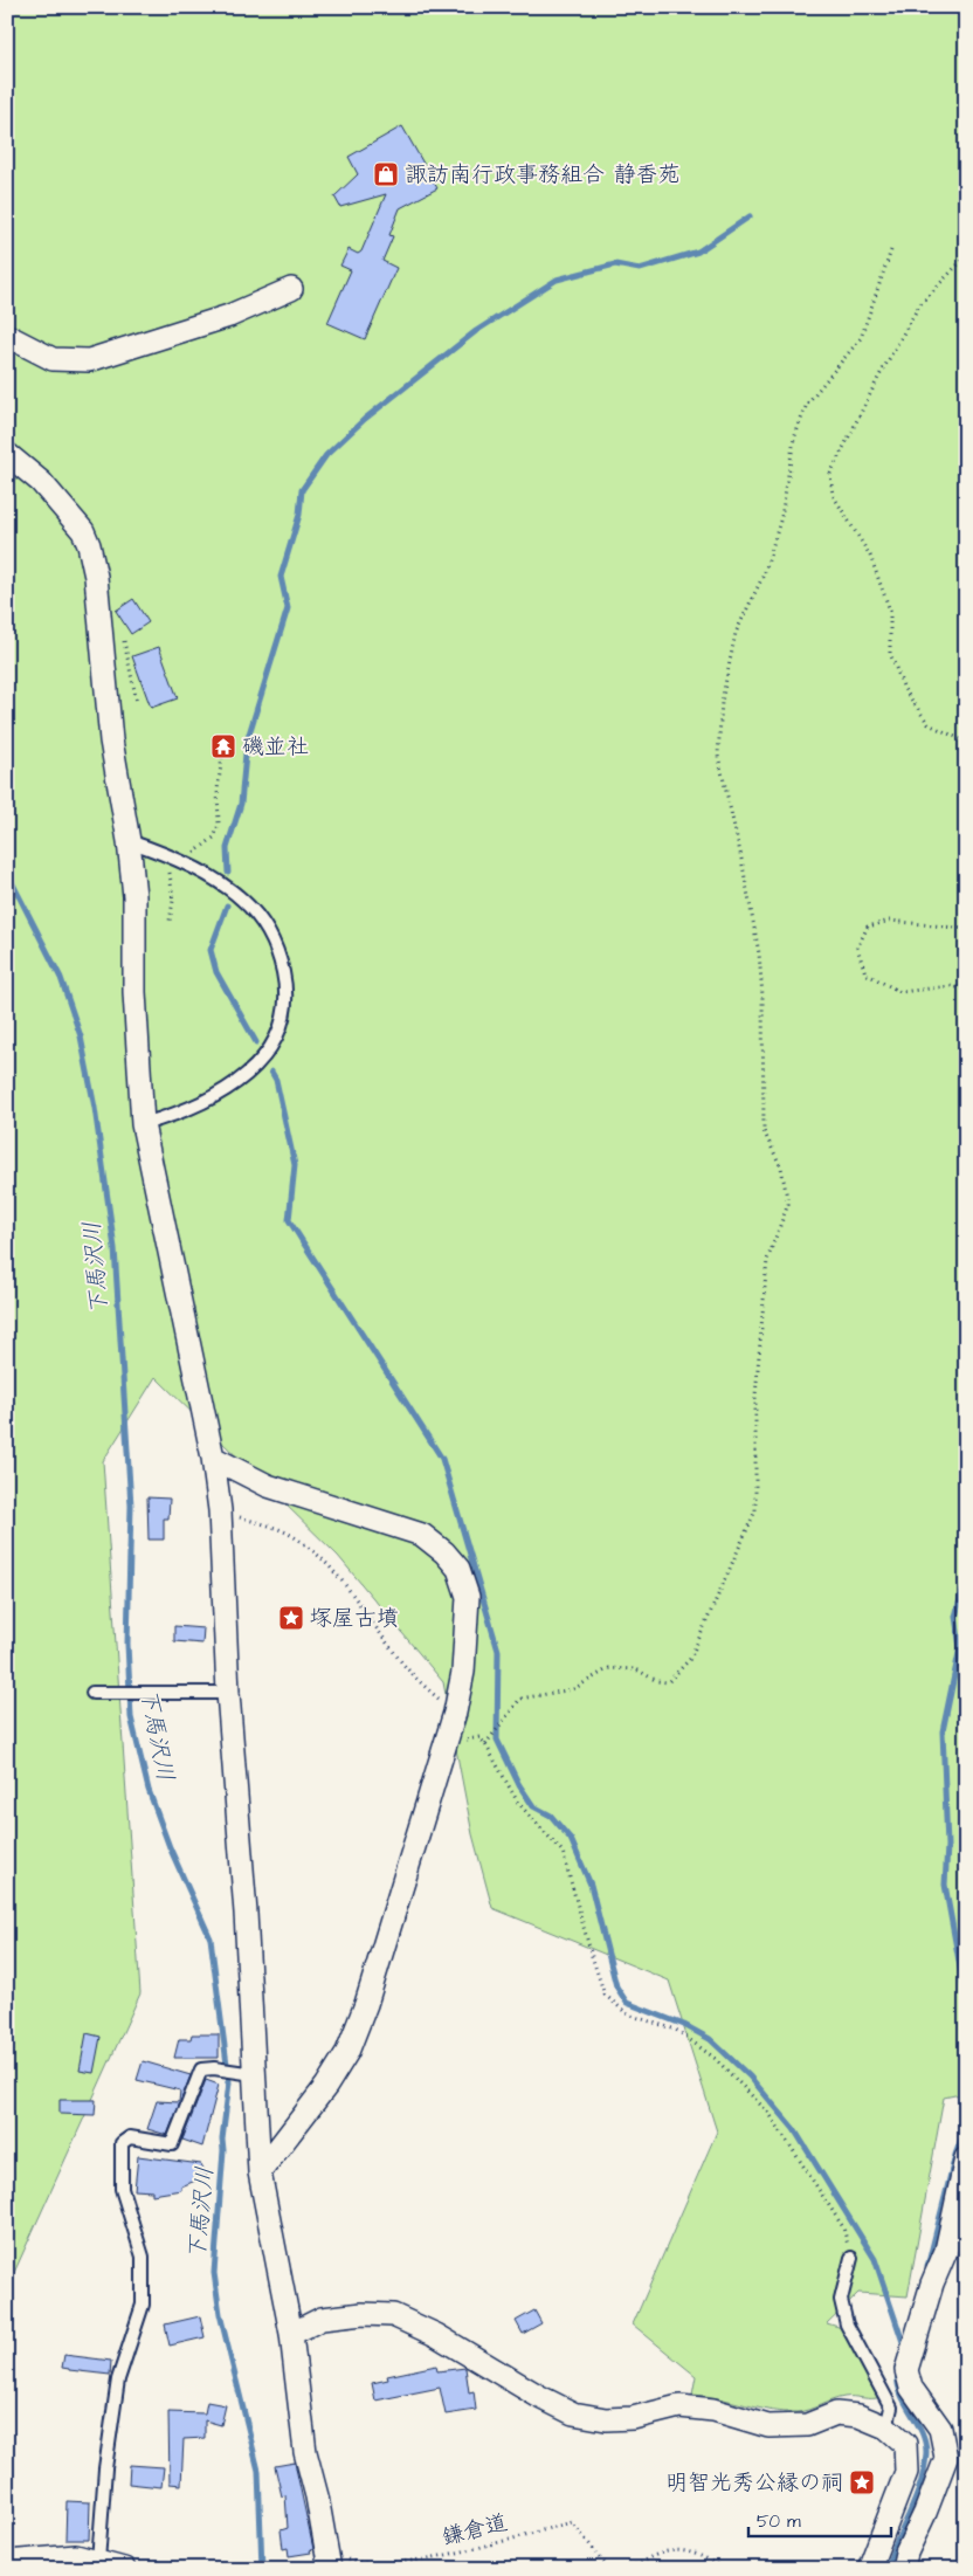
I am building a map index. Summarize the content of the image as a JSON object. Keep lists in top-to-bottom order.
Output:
{
  "streets": {
    "path": ["鎌倉道"]
  },
  "water": ["下馬沢川"],
  "places": {
    "shop": ["諏訪南行政事務組合 静香苑"],
    "temple": ["磯並社"],
    "place": ["塚屋古墳", "明智光秀公縁の祠"]
  },
  "scale_bar": "50 m"
}
